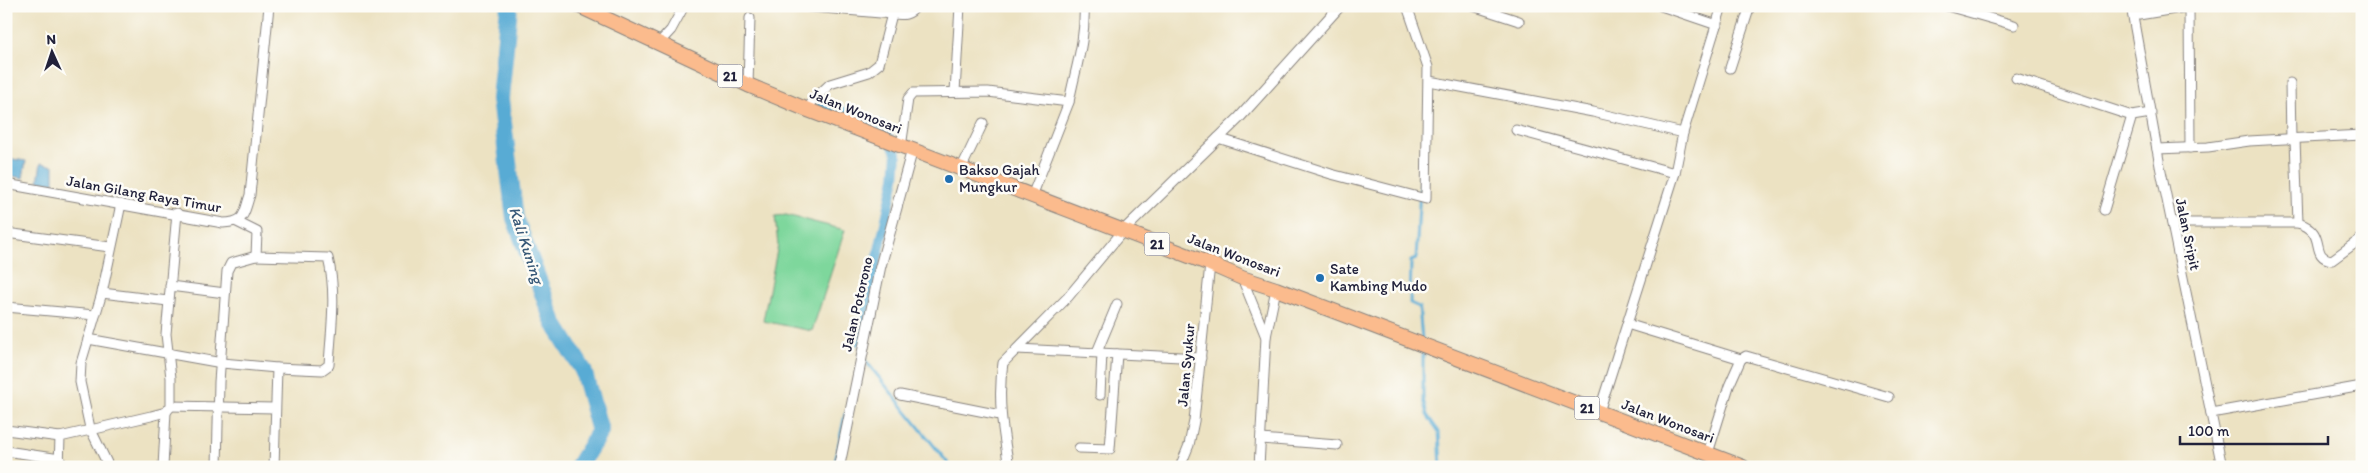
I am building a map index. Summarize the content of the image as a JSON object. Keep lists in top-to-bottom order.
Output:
{
  "streets": {
    "highway": ["21", "Jalan Wonosari"],
    "street": [
      "Jalan Gilang Raya Timur",
      "Jalan Sripit",
      "Jalan Potorono",
      "Jalan Syukur"
    ]
  },
  "crossings": [
    ["Jalan Wonosari", "Jalan Potorono"],
    ["Jalan Wonosari", "Jalan Syukur"]
  ],
  "water": ["Kali Kuning"],
  "places": ["Bakso Gajah Mungkur", "Sate Kambing Mudo"],
  "scale_bar": "100 m",
  "north": "top"
}
